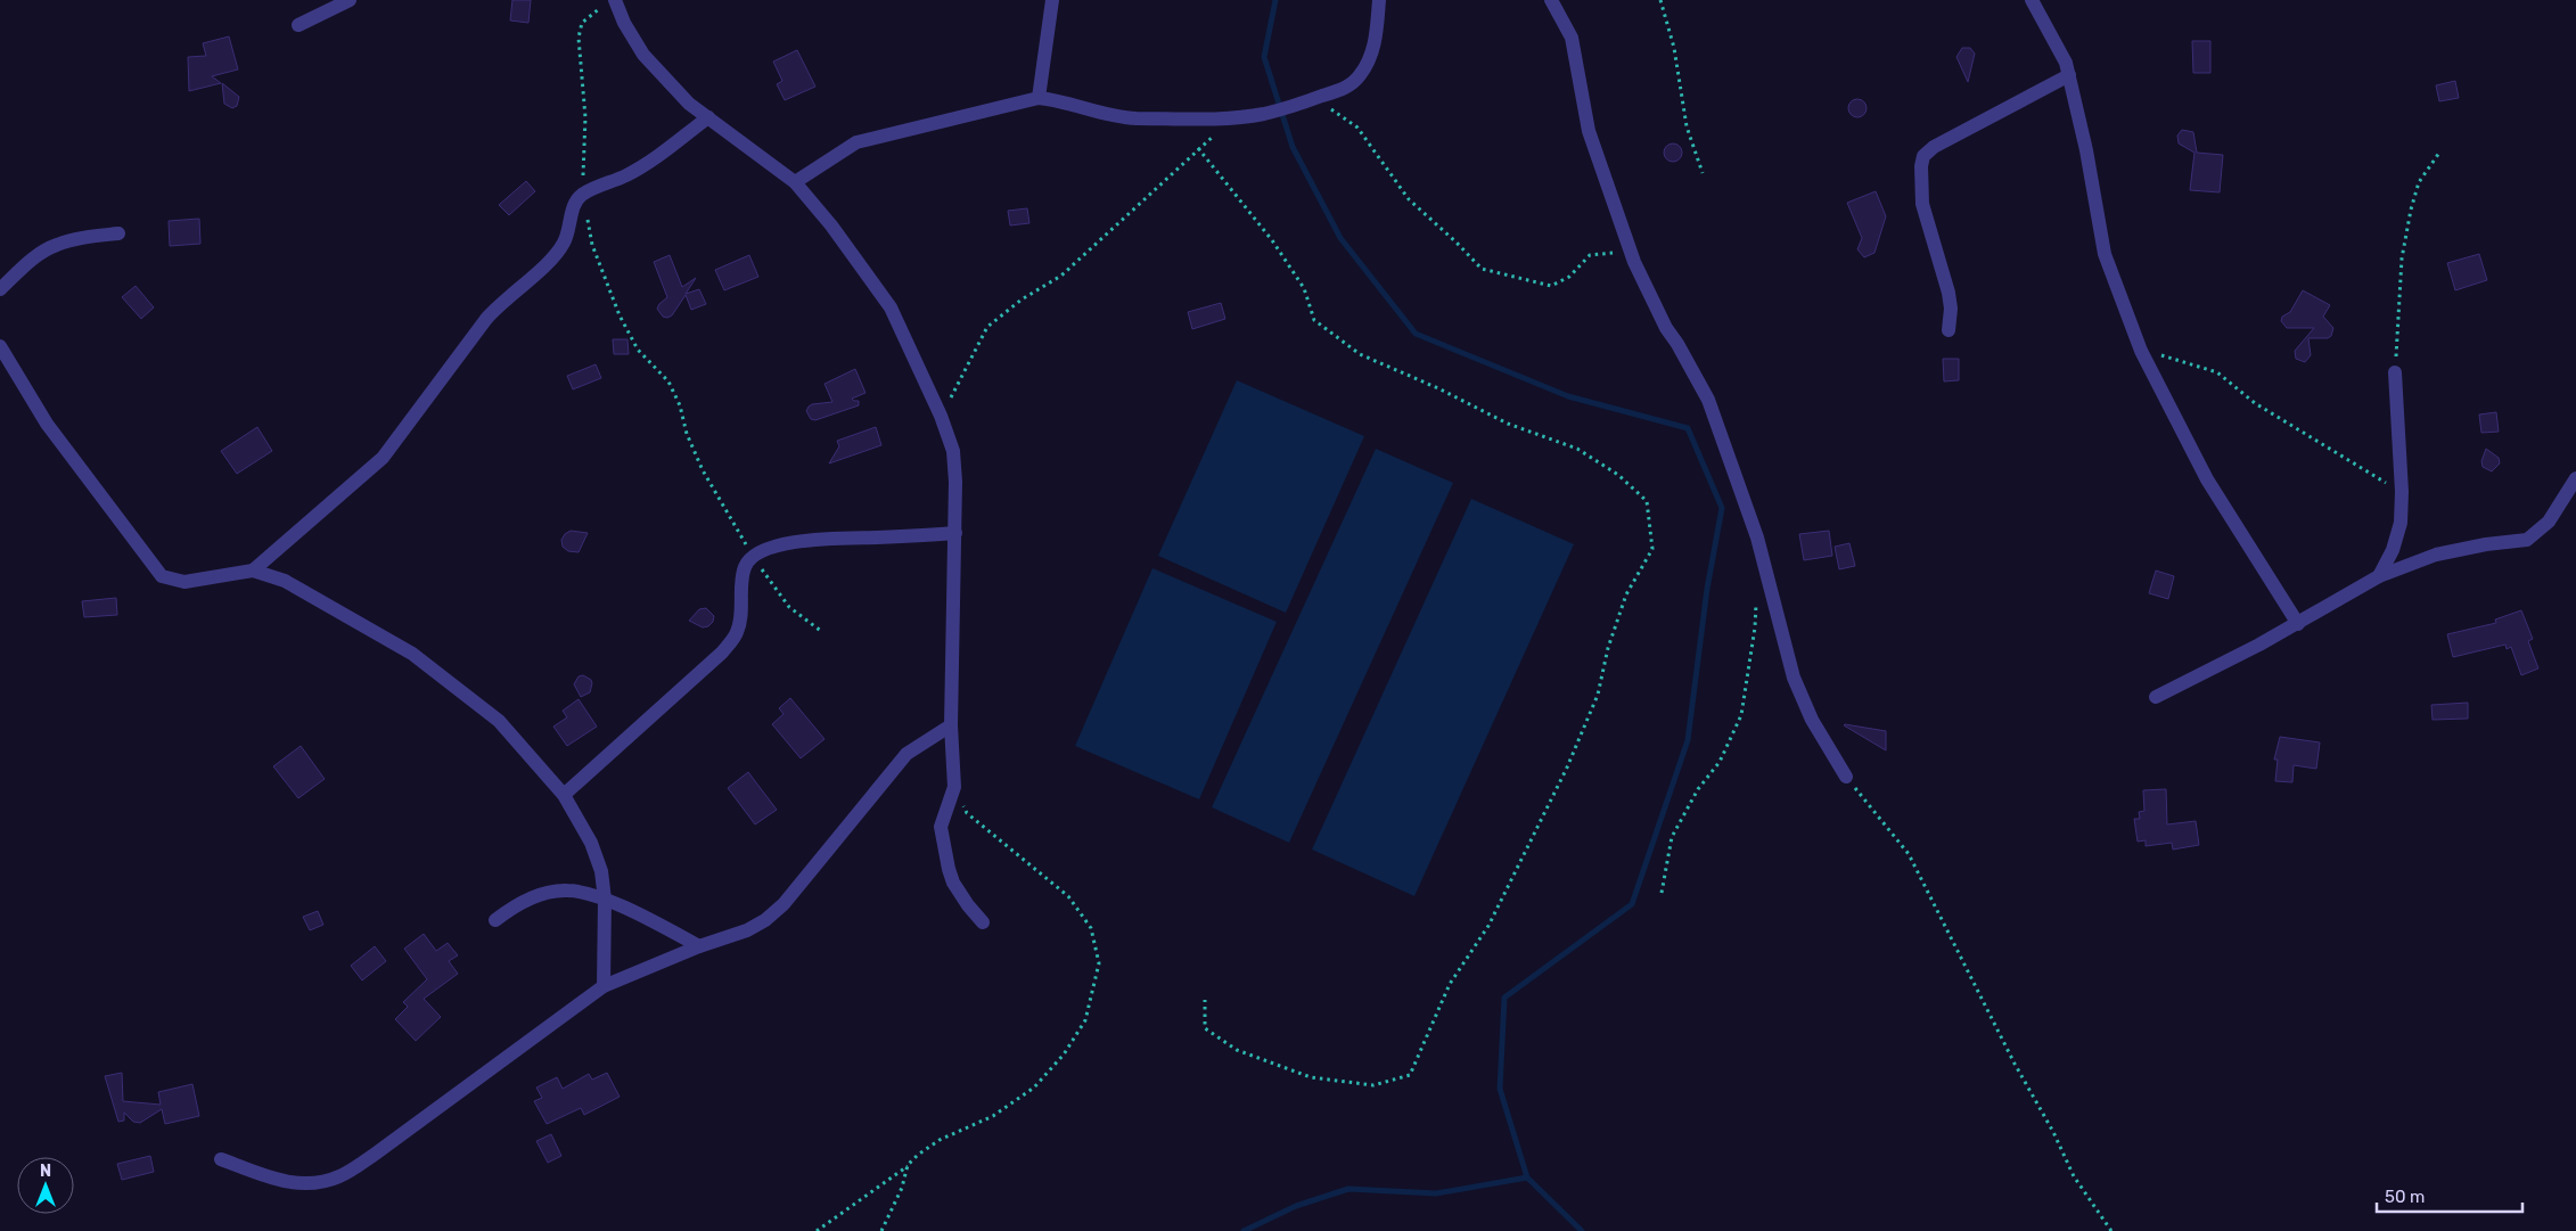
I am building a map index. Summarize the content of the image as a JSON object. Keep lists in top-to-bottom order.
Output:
{
  "scale_bar": "50 m",
  "north": "top"
}
